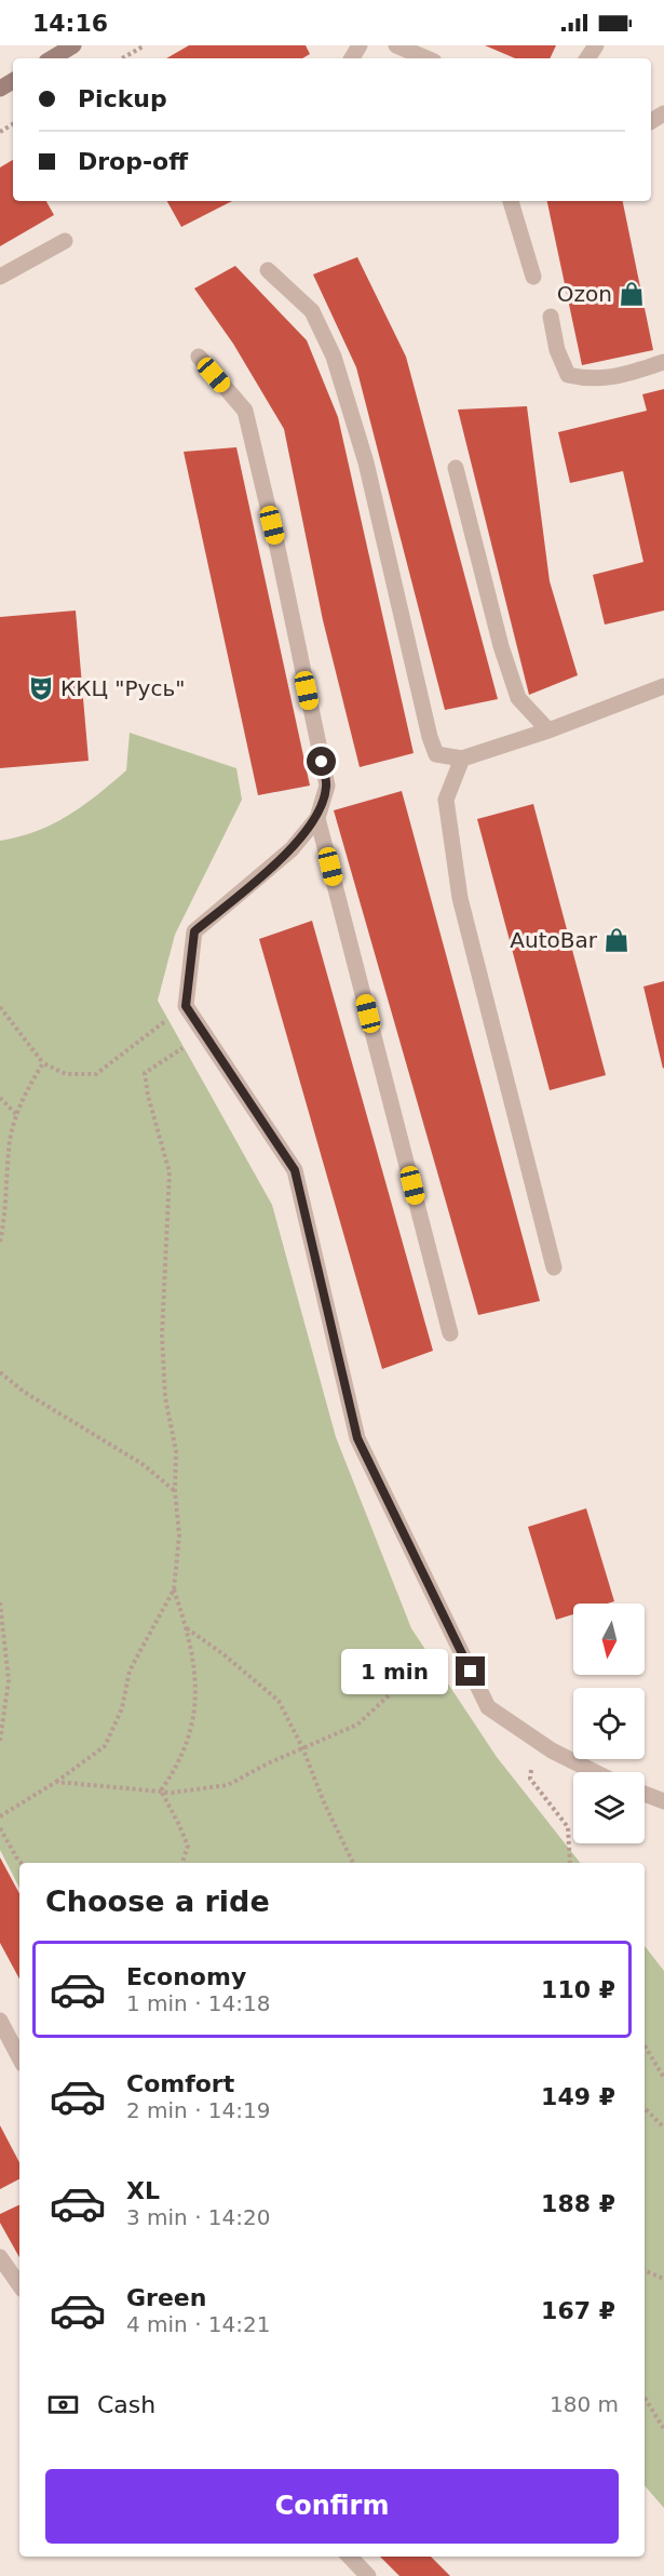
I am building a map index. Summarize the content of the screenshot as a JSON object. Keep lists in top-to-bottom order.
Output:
{
  "places": {
    "shop": ["Ozon", "AutoBar"],
    "theatre": ["ККЦ \"Русь\""]
  },
  "north": "bottom",
  "page": {
    "status": "14:16",
    "banner": ["Pickup", "Drop-off"],
    "bubble": "1 min",
    "heading": "Choose a ride",
    "list": [
      {
        "name": "Economy",
        "note": "1 min · 14:18",
        "value": "110 ₽"
      },
      {
        "name": "Comfort",
        "note": "2 min · 14:19",
        "value": "149 ₽"
      },
      {
        "name": "XL",
        "note": "3 min · 14:20",
        "value": "188 ₽"
      },
      {
        "name": "Green",
        "note": "4 min · 14:21",
        "value": "167 ₽"
      }
    ],
    "pay": ["Cash", "180 m"],
    "buttons": "Confirm"
  }
}
